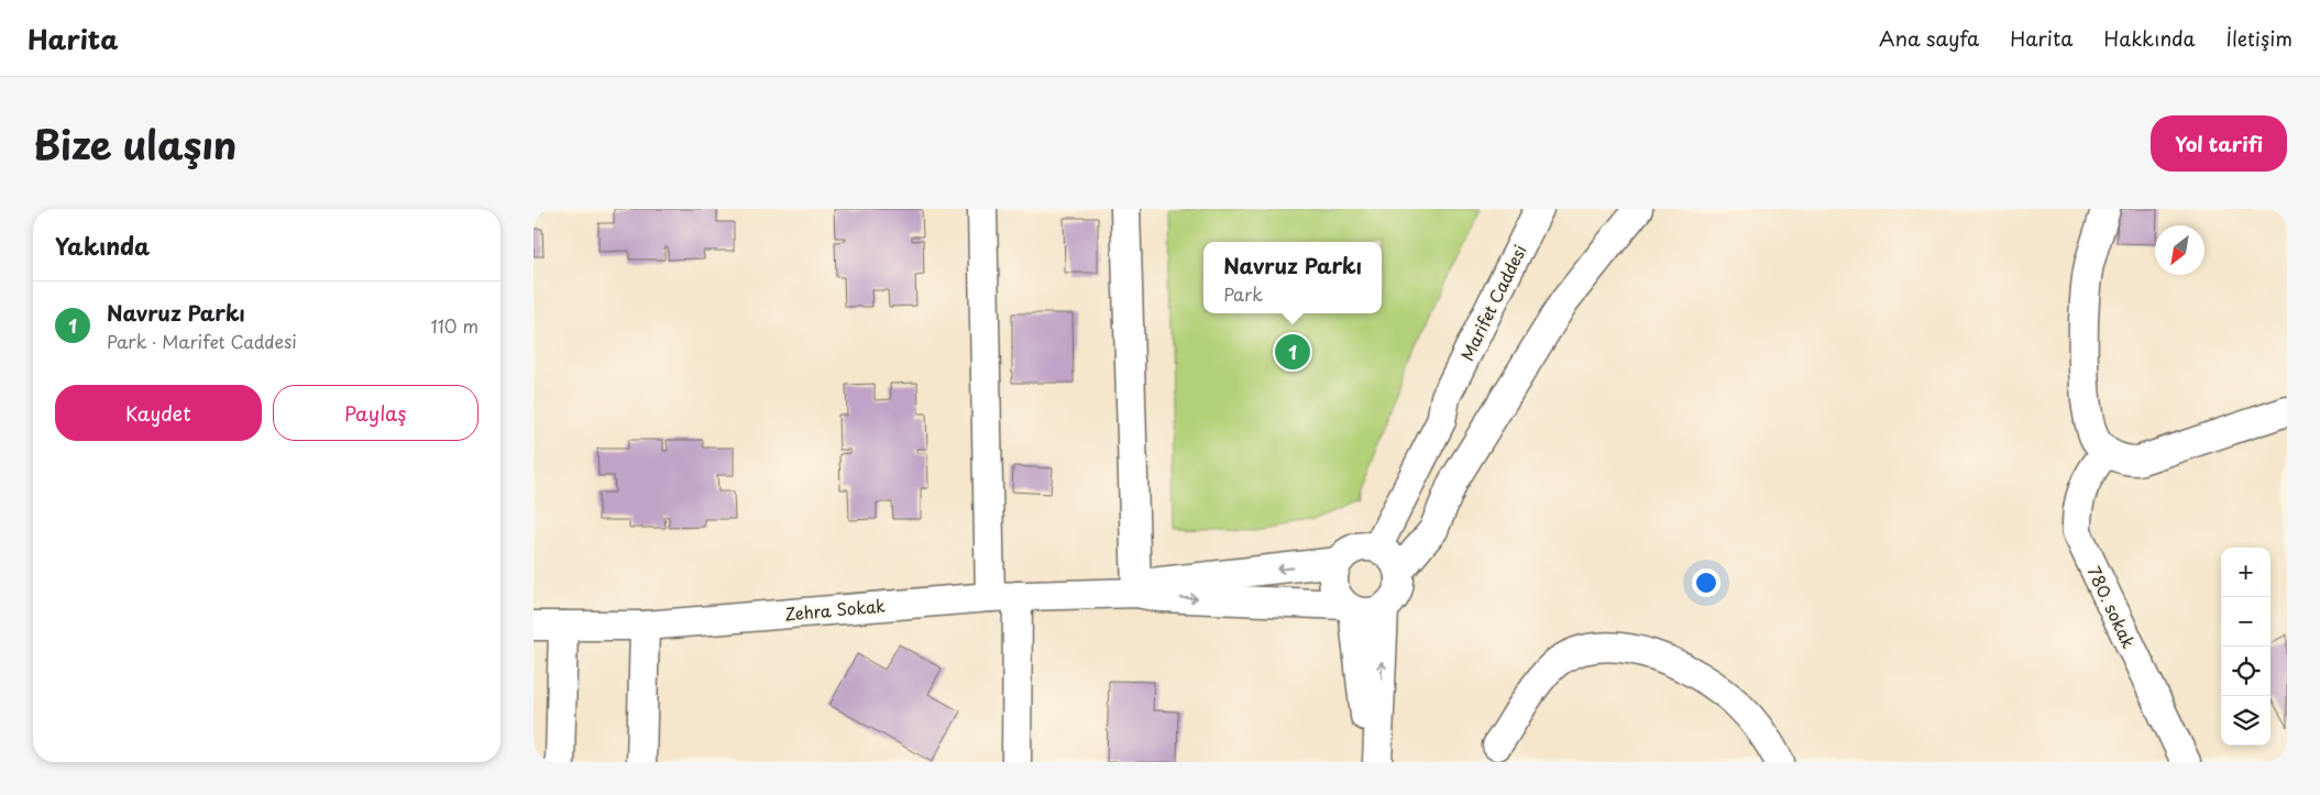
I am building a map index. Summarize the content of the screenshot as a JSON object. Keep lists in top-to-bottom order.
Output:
{
  "streets": {
    "street": ["Marifet Caddesi", "780. sokak", "Zehra Sokak"]
  },
  "north": "bottom left",
  "page": {
    "header": "Harita",
    "nav": [
      "Ana sayfa",
      "Harita",
      "Hakkında",
      "İletişim"
    ],
    "title": "Bize ulaşın",
    "buttons": [
      "Yol tarifi",
      ["Kaydet", "Paylaş"]
    ],
    "heading": "Yakında",
    "popup": ["Navruz Parkı", "Park"],
    "list": [
      {
        "mark": "1",
        "name": "Navruz Parkı",
        "note": "Park · Marifet Caddesi",
        "value": "110 m"
      }
    ],
    "pins": "1",
    "map_buttons": ["+", "−"]
  }
}
